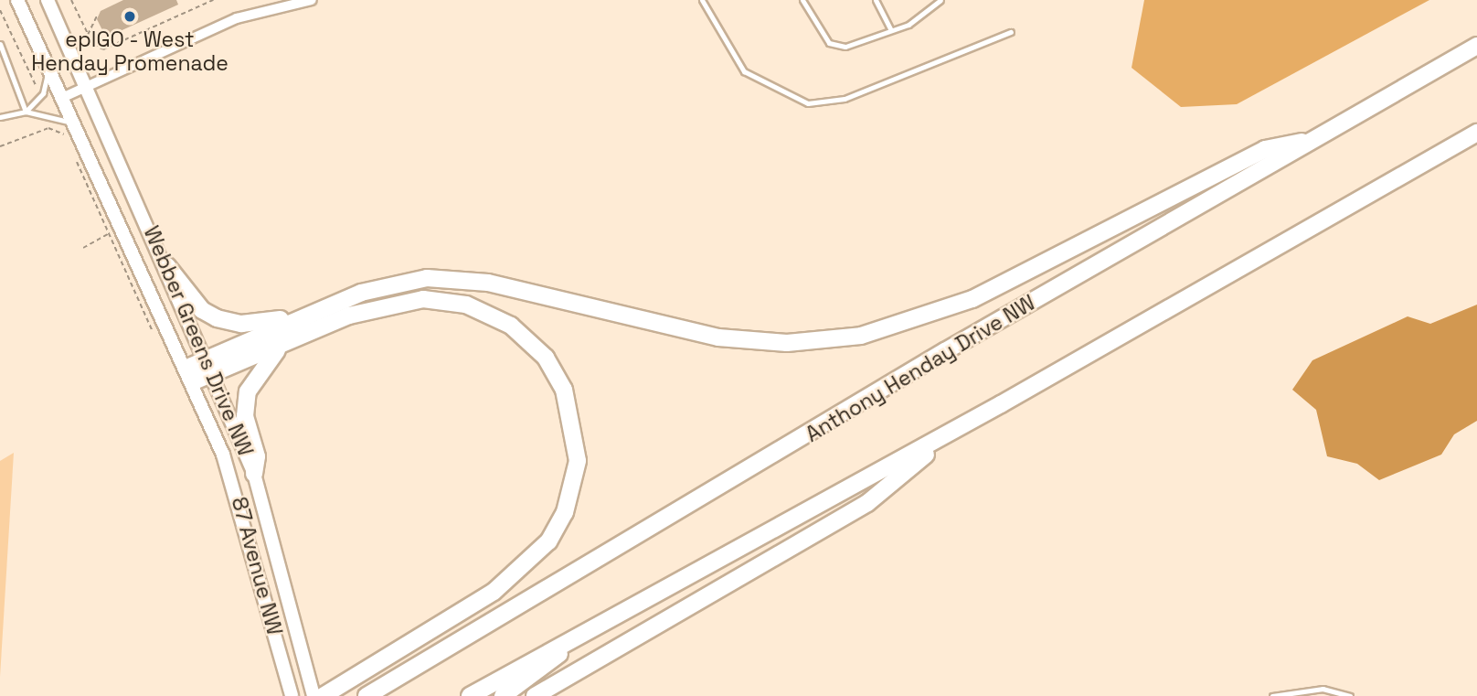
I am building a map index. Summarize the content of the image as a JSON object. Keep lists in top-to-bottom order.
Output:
{
  "streets": {
    "highway": ["Anthony Henday Drive NW"],
    "main road": ["Webber Greens Drive NW", "87 Avenue NW"]
  },
  "crossings": [
    ["Webber Greens Drive NW", "87 Avenue NW"]
  ],
  "places": ["eplGO - West Henday Promenade"]
}
